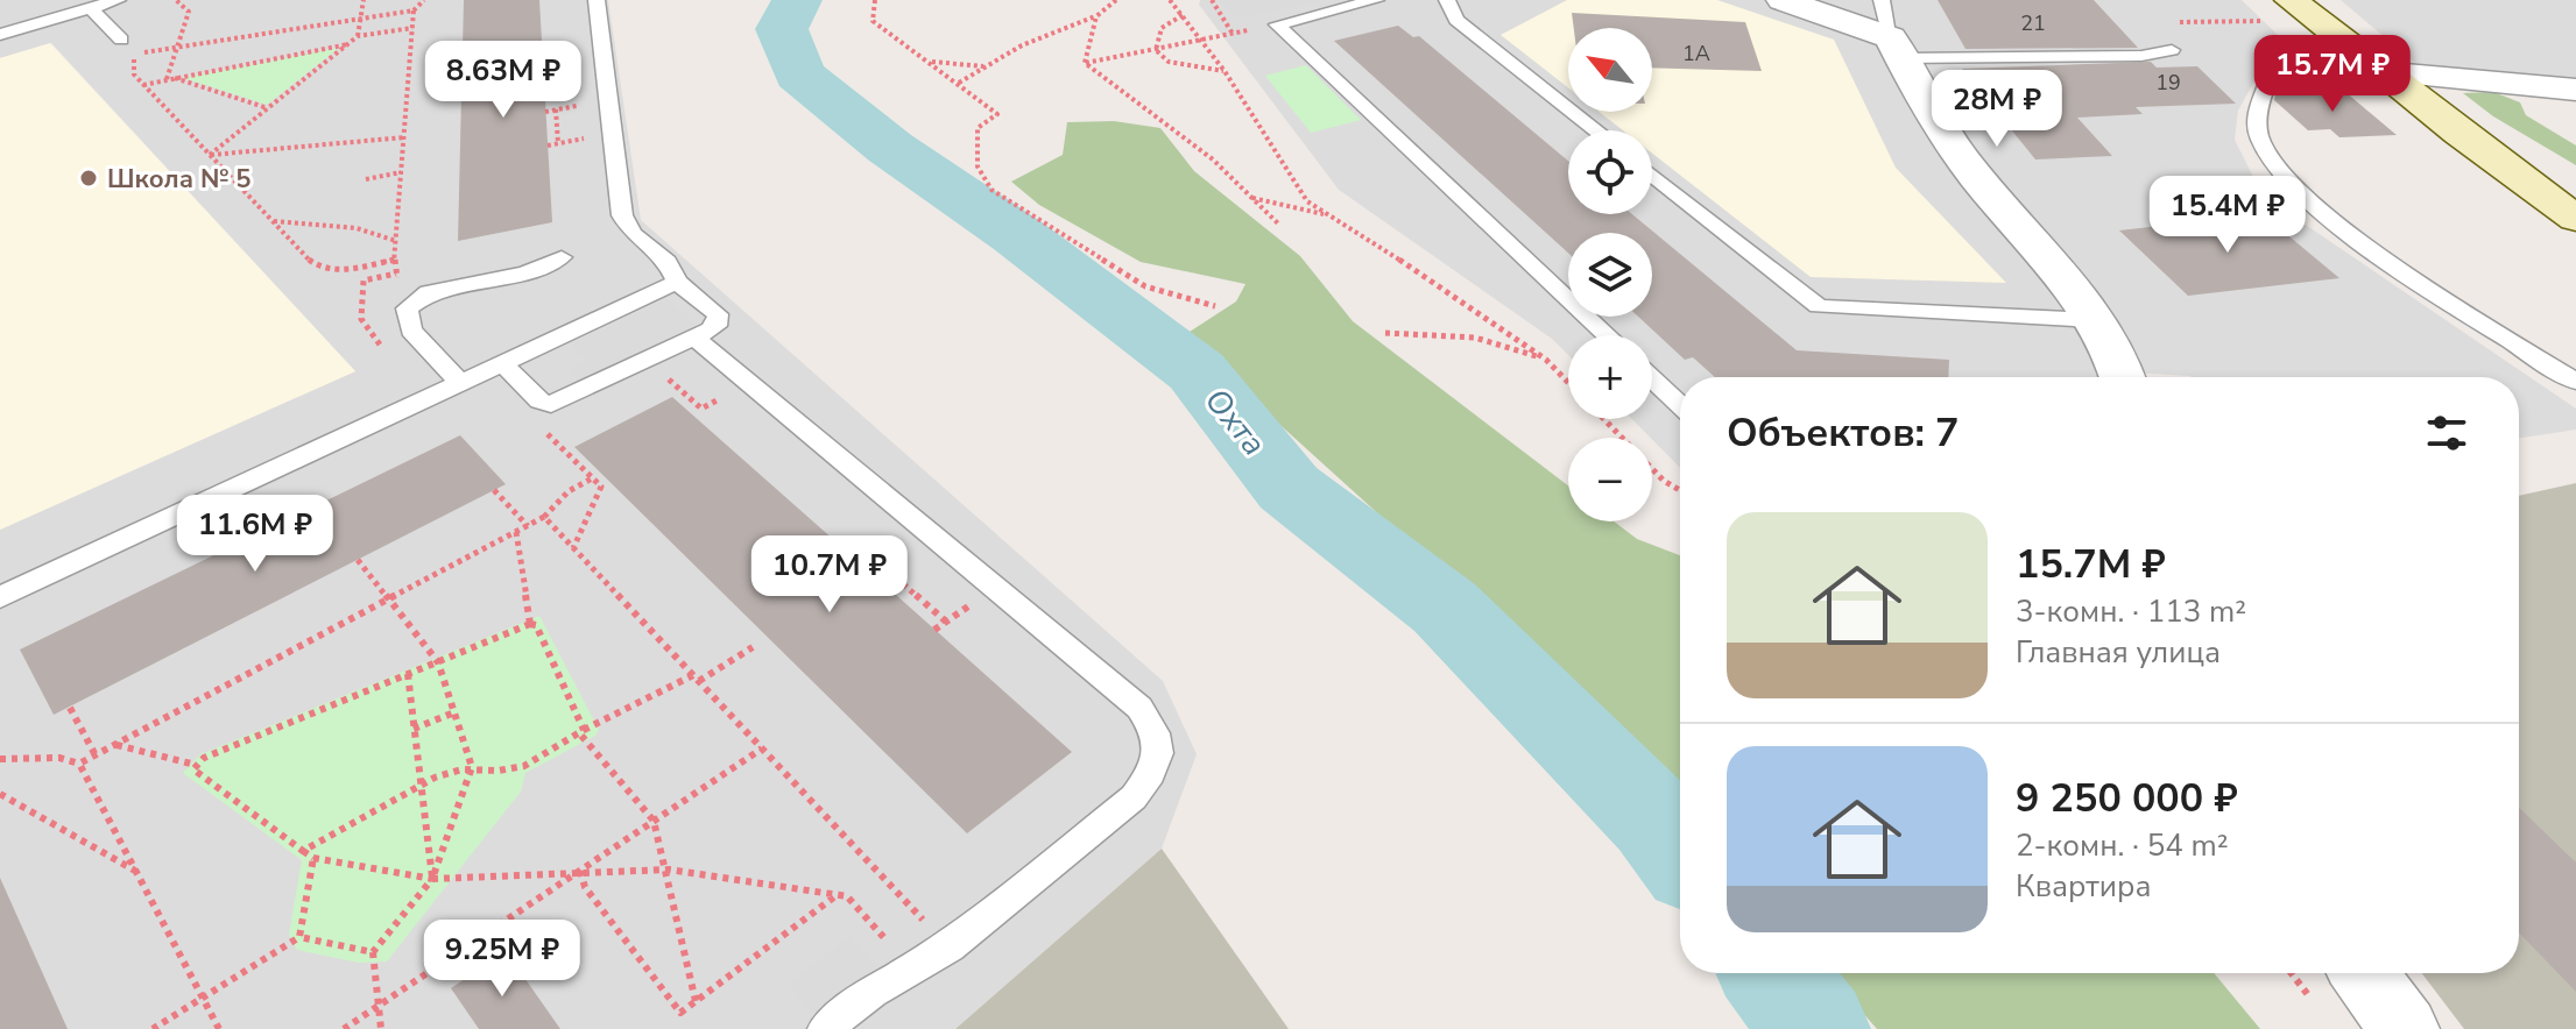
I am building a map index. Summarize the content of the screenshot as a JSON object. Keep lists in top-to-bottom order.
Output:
{
  "water": ["Охта"],
  "places": ["Школа № 5"],
  "house_numbers": ["21", "1А", "19"],
  "north": "top left",
  "page": {
    "map_buttons": ["+", "−"],
    "price": [
      "15.7M ₽",
      "8.63M ₽",
      "28M ₽",
      "15.4M ₽",
      "11.6M ₽",
      "10.7M ₽",
      "9.25M ₽"
    ],
    "heading": "Объектов: 7",
    "list": [
      {
        "name": "15.7M ₽",
        "note": "3-комн. · 113 m² · Главная улица"
      },
      {
        "name": "9 250 000 ₽",
        "note": "2-комн. · 54 m² · Квартира"
      }
    ]
  }
}
